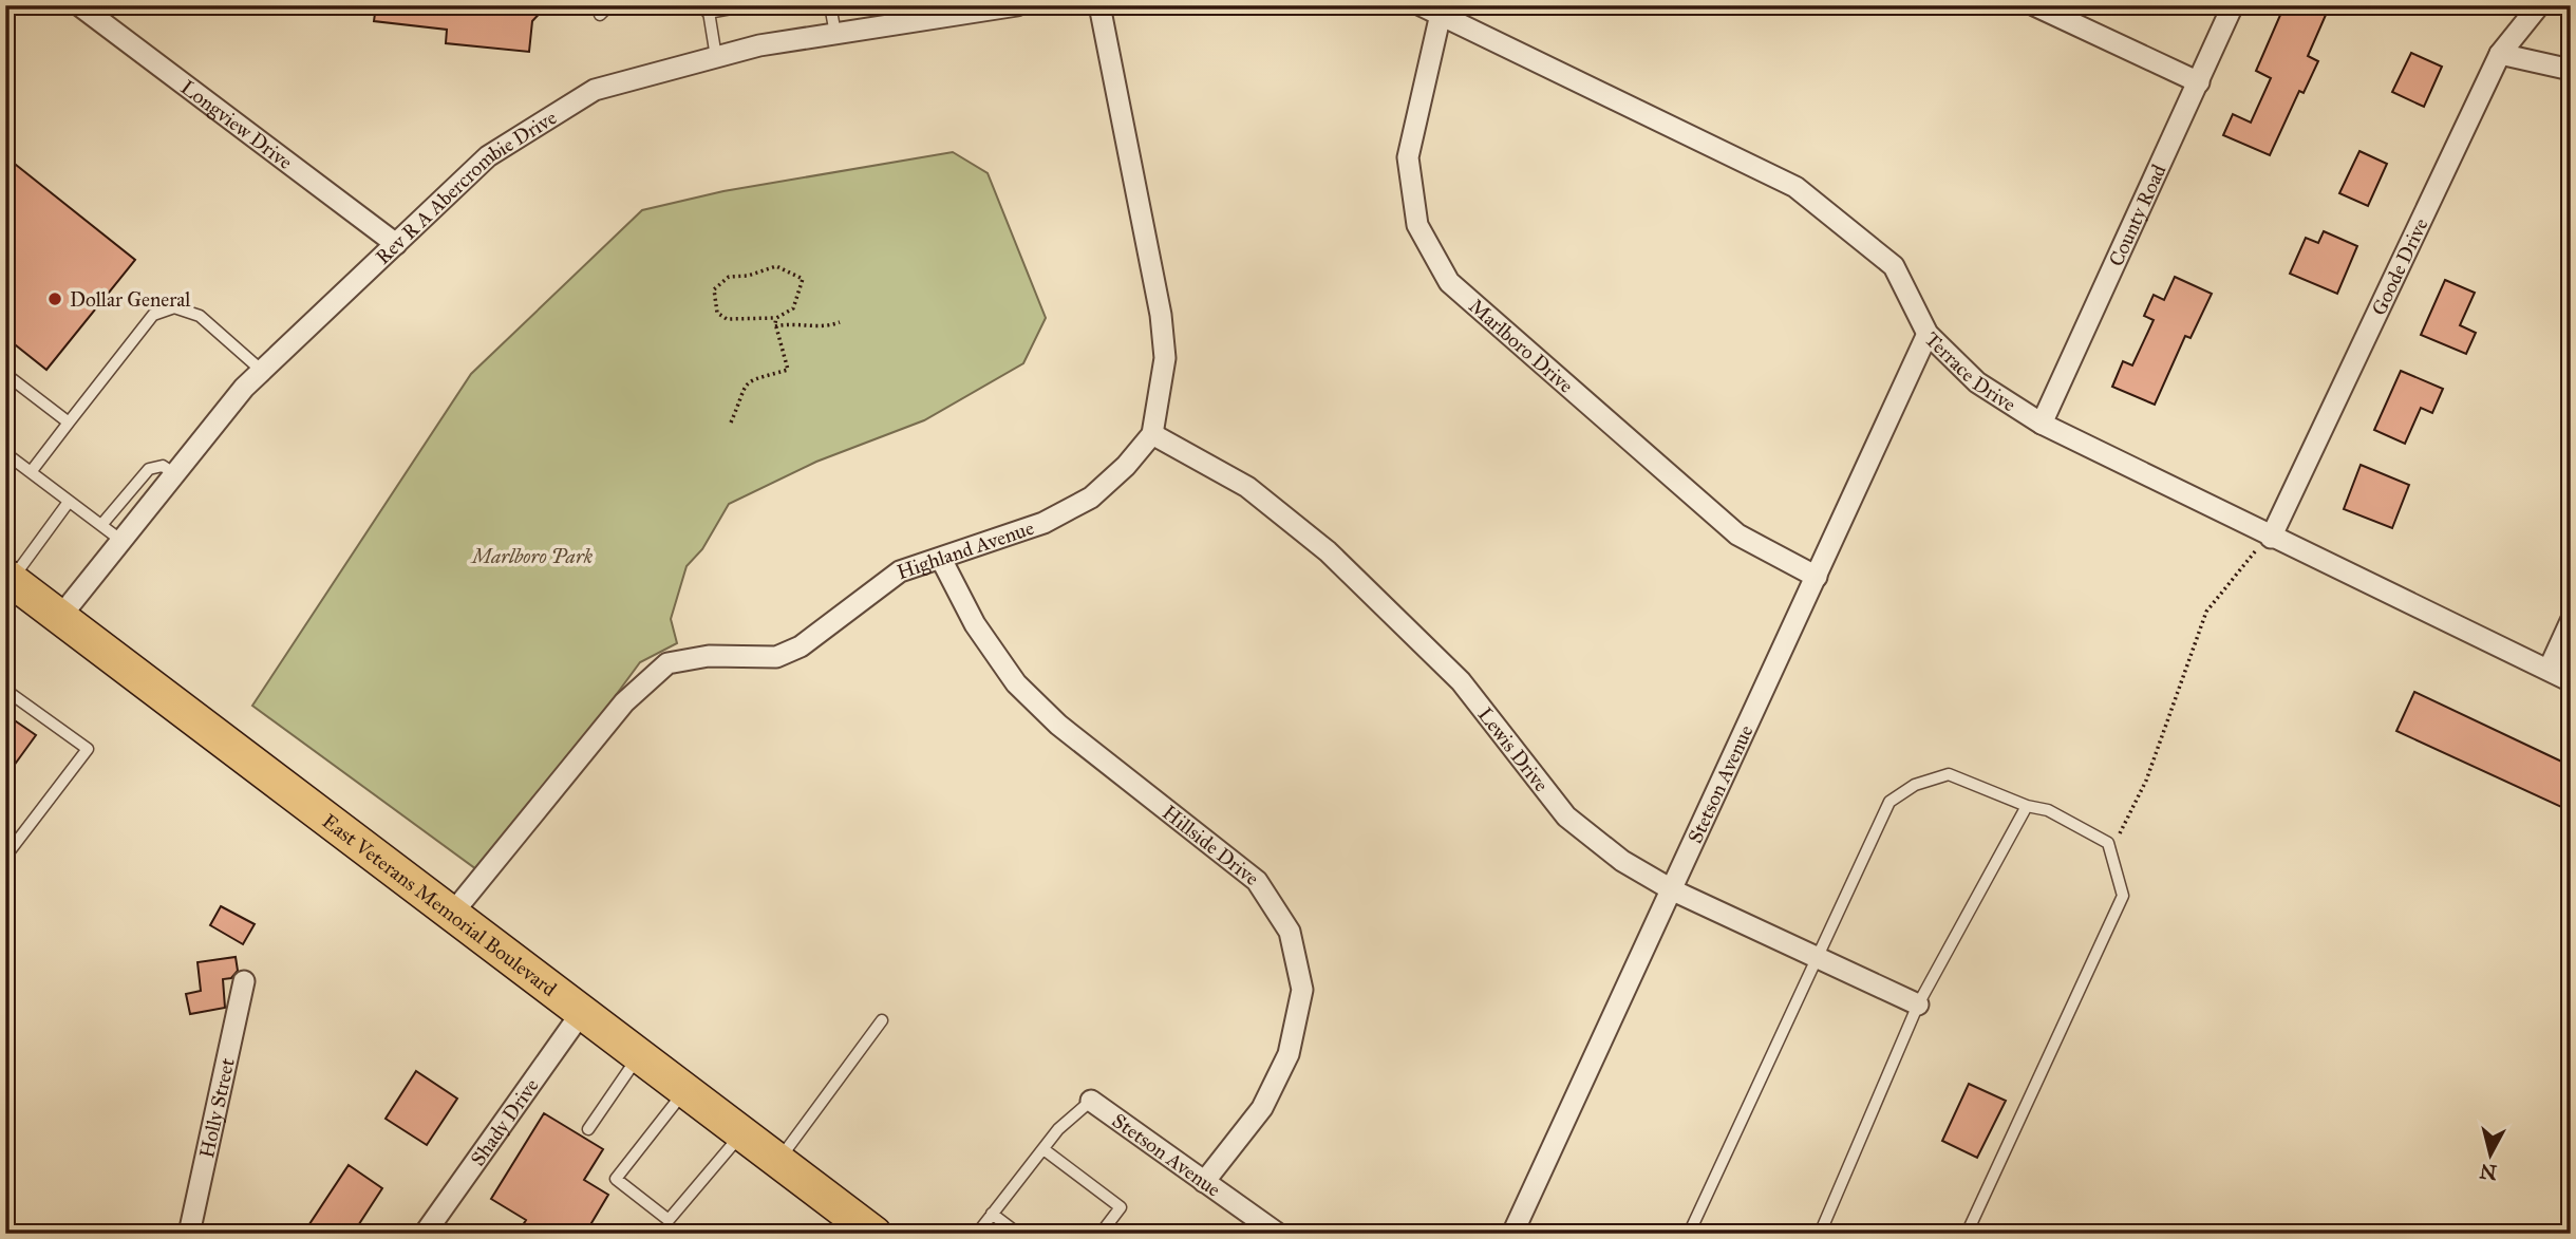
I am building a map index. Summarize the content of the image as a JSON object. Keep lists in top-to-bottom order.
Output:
{
  "streets": {
    "main road": ["East Veterans Memorial Boulevard"],
    "street": [
      "Longview Drive",
      "Rev R A Abercrombie Drive",
      "County Road",
      "Goode Drive",
      "Marlboro Drive",
      "Terrace Drive",
      "Highland Avenue",
      "Lewis Drive",
      "Stetson Avenue",
      "Hillside Drive",
      "Holly Street",
      "Shady Drive"
    ]
  },
  "crossings": [
    ["Longview Drive", "Rev R A Abercrombie Drive"],
    ["Rev R A Abercrombie Drive", "East Veterans Memorial Boulevard"],
    ["County Road", "Terrace Drive"],
    ["Goode Drive", "Terrace Drive"],
    ["Marlboro Drive", "Terrace Drive"],
    ["Marlboro Drive", "Stetson Avenue"],
    ["Terrace Drive", "Stetson Avenue"],
    ["Highland Avenue", "Lewis Drive"],
    ["Highland Avenue", "Hillside Drive"],
    ["Highland Avenue", "East Veterans Memorial Boulevard"],
    ["Lewis Drive", "Stetson Avenue"],
    ["Stetson Avenue", "Hillside Drive"],
    ["East Veterans Memorial Boulevard", "Shady Drive"]
  ],
  "parks": ["Marlboro Park"],
  "places": ["Dollar General"],
  "north": "bottom"
}
